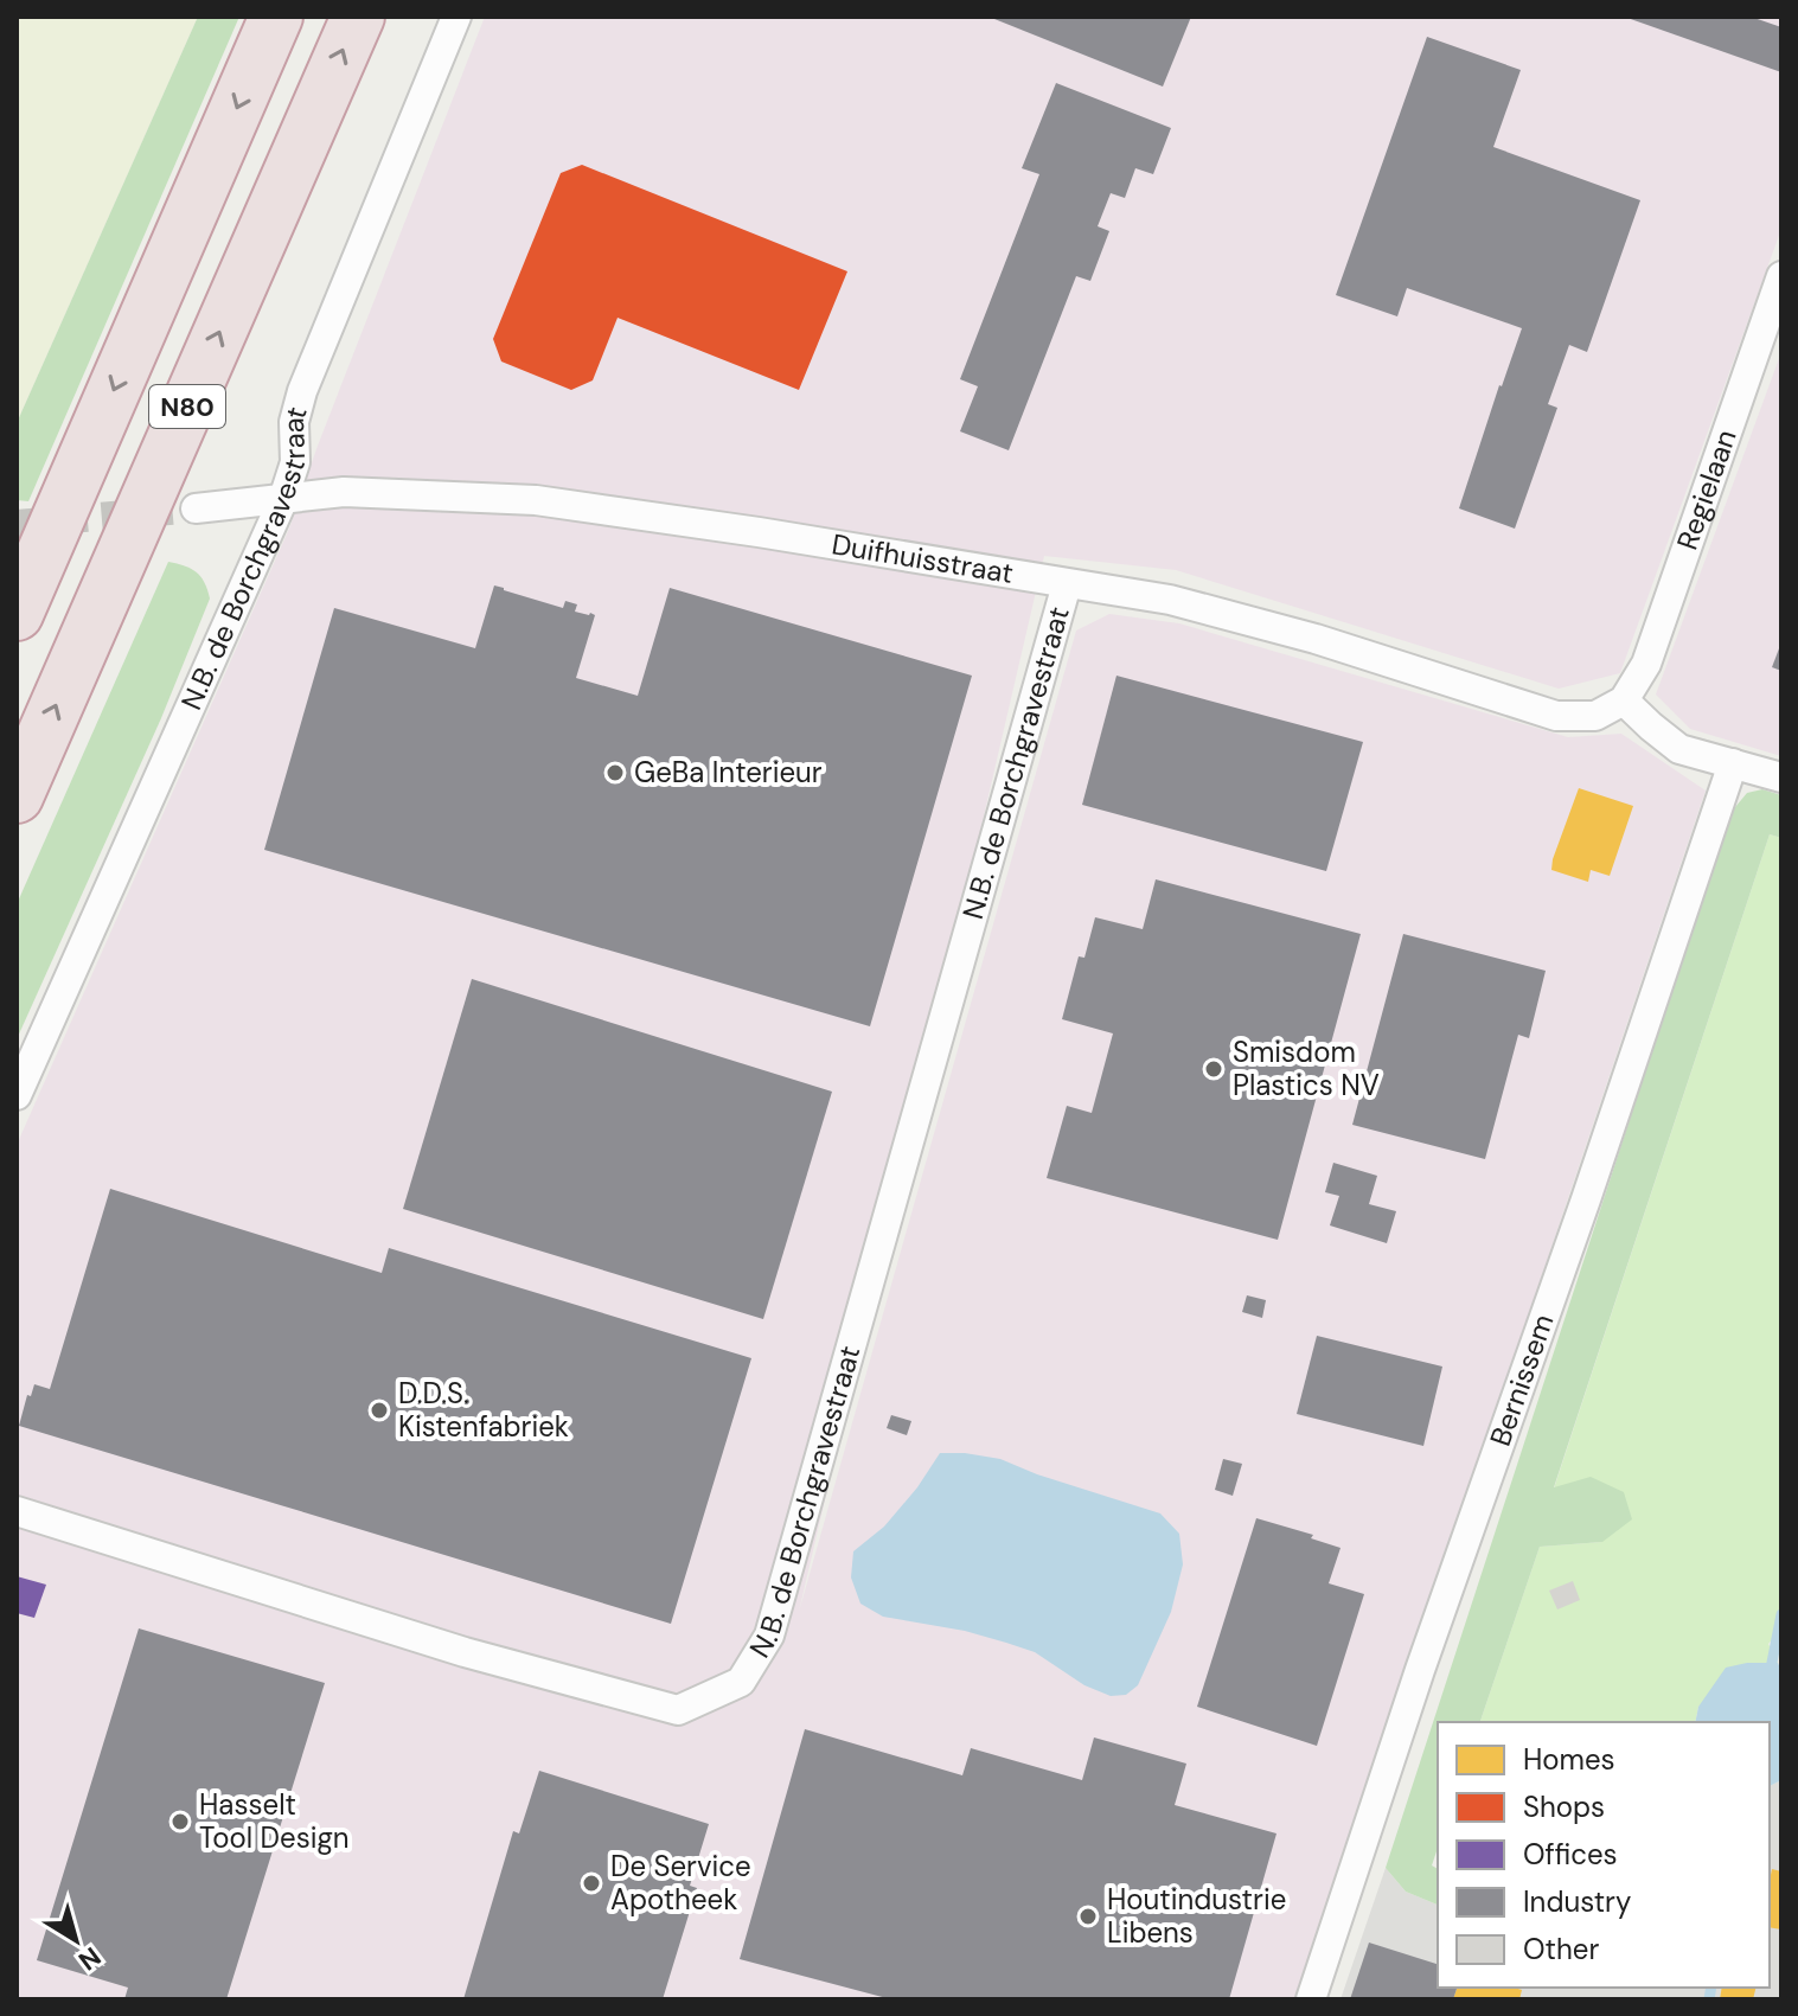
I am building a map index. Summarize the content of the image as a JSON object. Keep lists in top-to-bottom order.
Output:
{
  "streets": {
    "highway": ["N80"],
    "street": [
      "Regielaan",
      "N.B. de Borchgravestraat",
      "Duifhuisstraat",
      "Bernissem"
    ]
  },
  "crossings": [
    ["Regielaan", "Duifhuisstraat"],
    ["N.B. de Borchgravestraat", "Duifhuisstraat"]
  ],
  "places": [
    "GeBa Interieur",
    "Smisdom Plastics NV",
    "D.D.S. Kistenfabriek",
    "Hasselt Tool Design",
    "De Service Apotheek",
    "Houtindustrie Libens"
  ],
  "legend": [
    "Homes",
    "Shops",
    "Offices",
    "Industry",
    "Other"
  ],
  "north": "bottom right"
}
